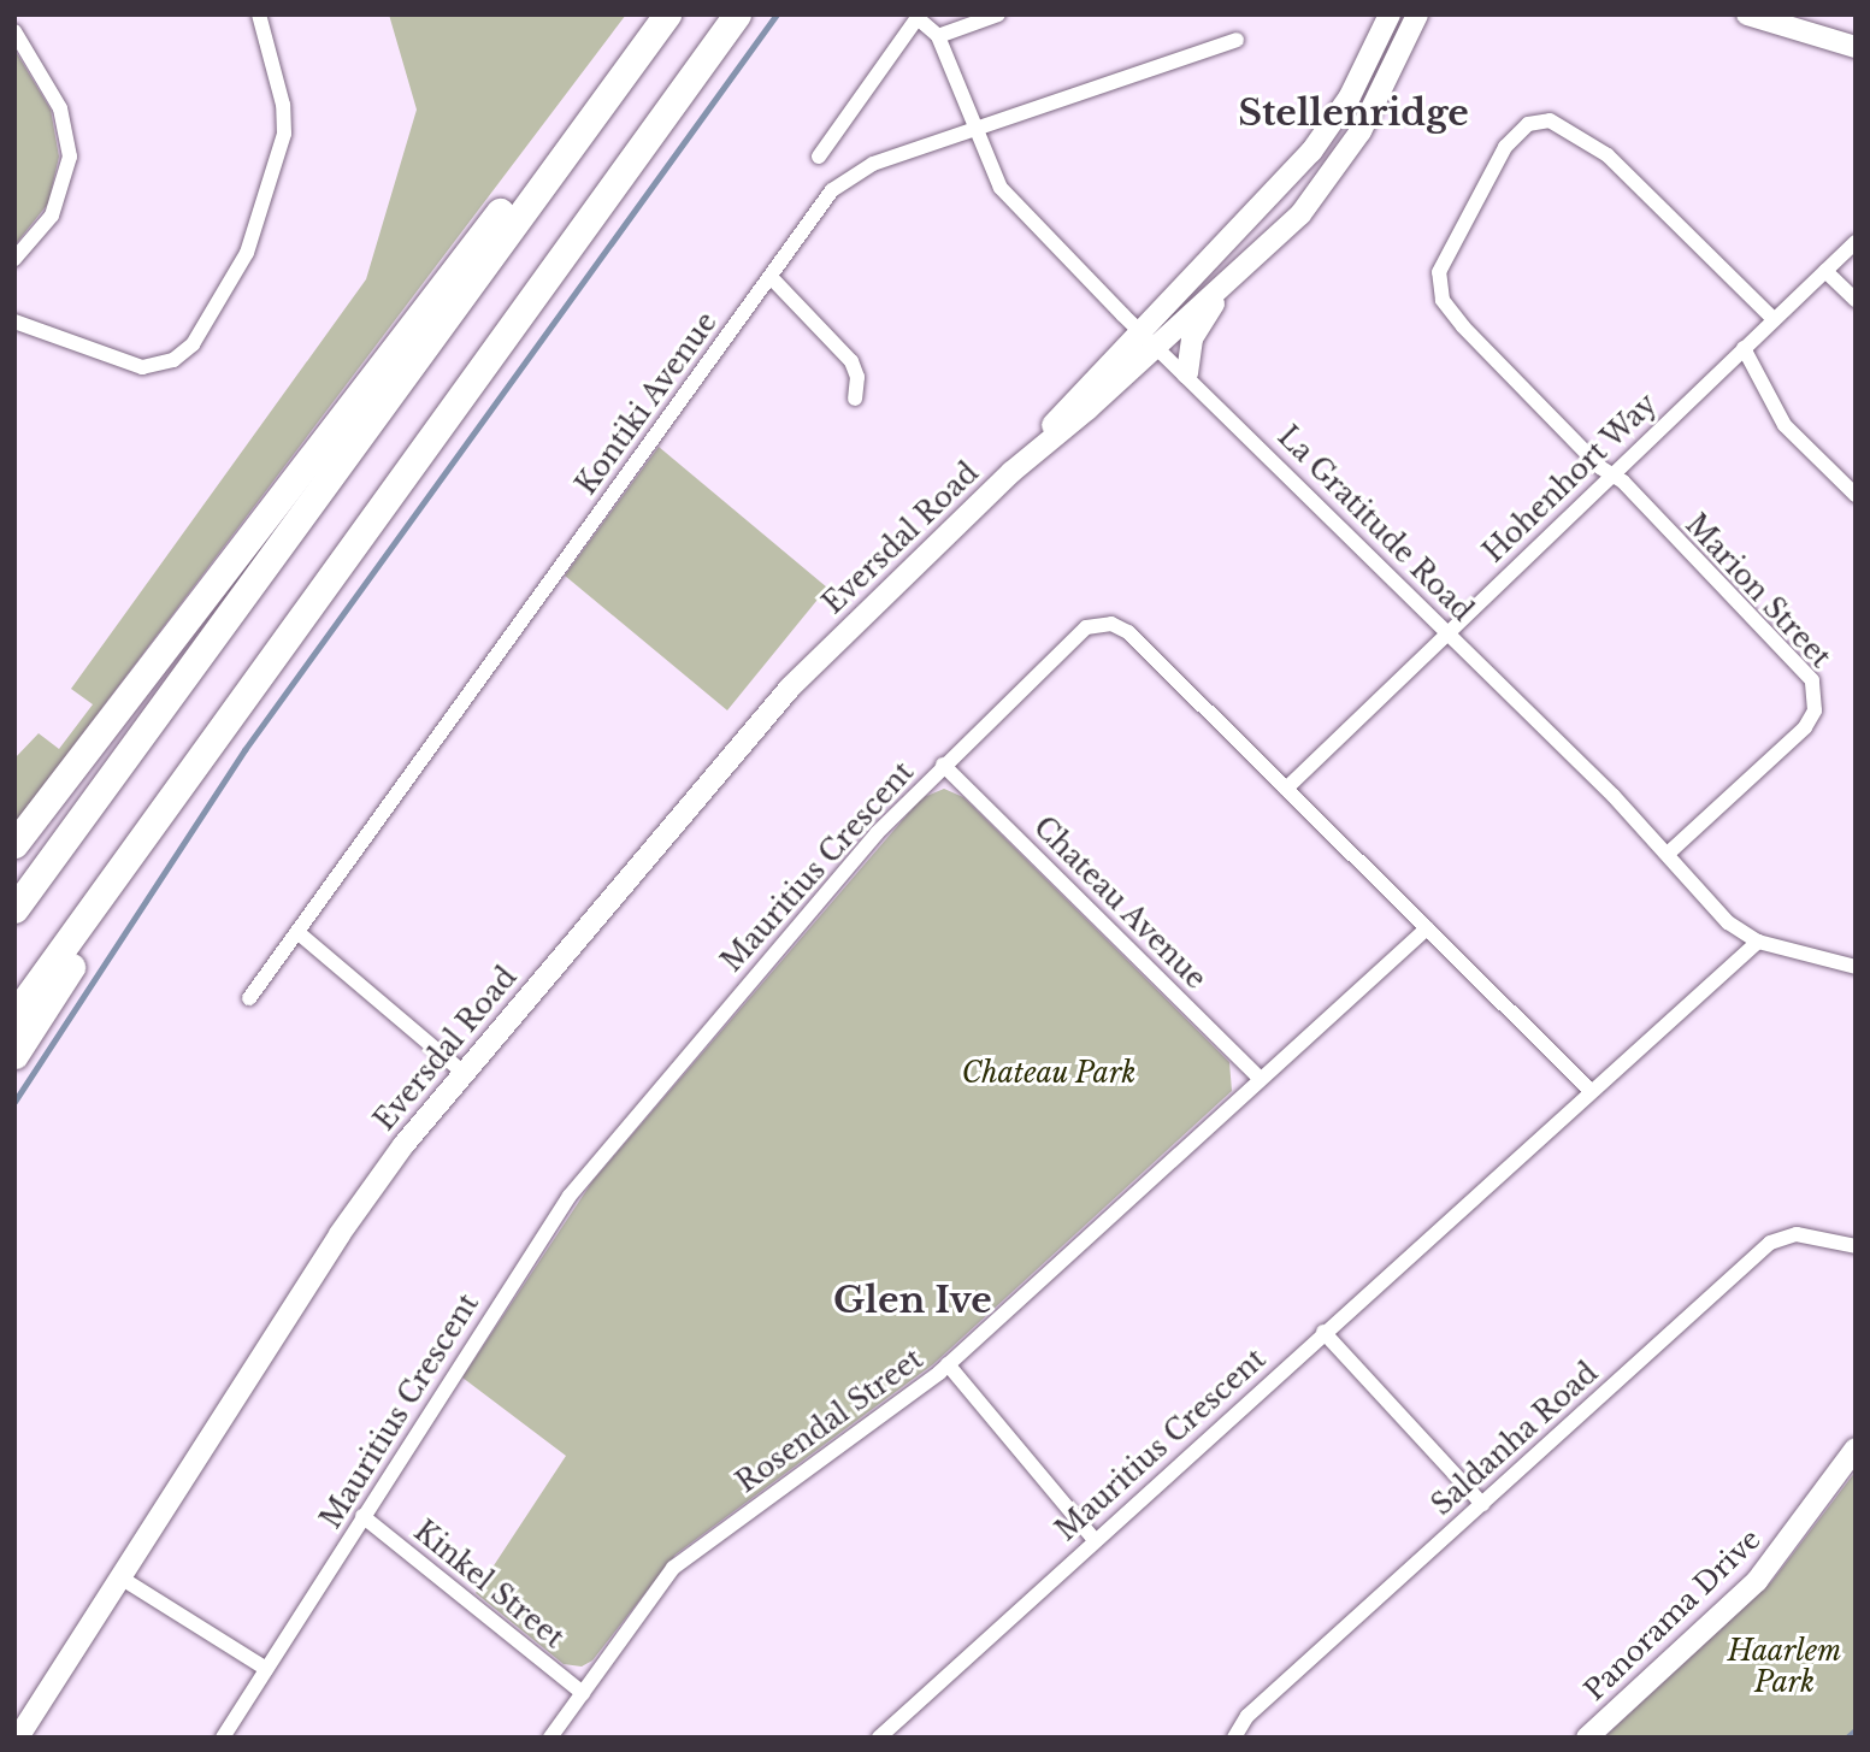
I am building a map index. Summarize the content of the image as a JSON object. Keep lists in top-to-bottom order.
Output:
{
  "streets": {
    "main road": ["Eversdal Road", "Panorama Drive"],
    "street": [
      "Kontiki Avenue",
      "Hohenhort Way",
      "La Gratitude Road",
      "Marion Street",
      "Mauritius Crescent",
      "Chateau Avenue",
      "Rosendal Street",
      "Saldanha Road",
      "Kinkel Street"
    ]
  },
  "crossings": [
    ["Kontiki Avenue", "La Gratitude Road"],
    ["Hohenhort Way", "La Gratitude Road"],
    ["Hohenhort Way", "Marion Street"],
    ["Hohenhort Way", "Mauritius Crescent"],
    ["La Gratitude Road", "Eversdal Road"],
    ["La Gratitude Road", "Marion Street"],
    ["La Gratitude Road", "Mauritius Crescent"],
    ["Mauritius Crescent", "Chateau Avenue"],
    ["Mauritius Crescent", "Rosendal Street"],
    ["Mauritius Crescent", "Kinkel Street"],
    ["Chateau Avenue", "Rosendal Street"],
    ["Rosendal Street", "Kinkel Street"]
  ],
  "districts": ["Stellenridge", "Glen Ive"],
  "parks": ["Chateau Park", "Haarlem Park"]
}
